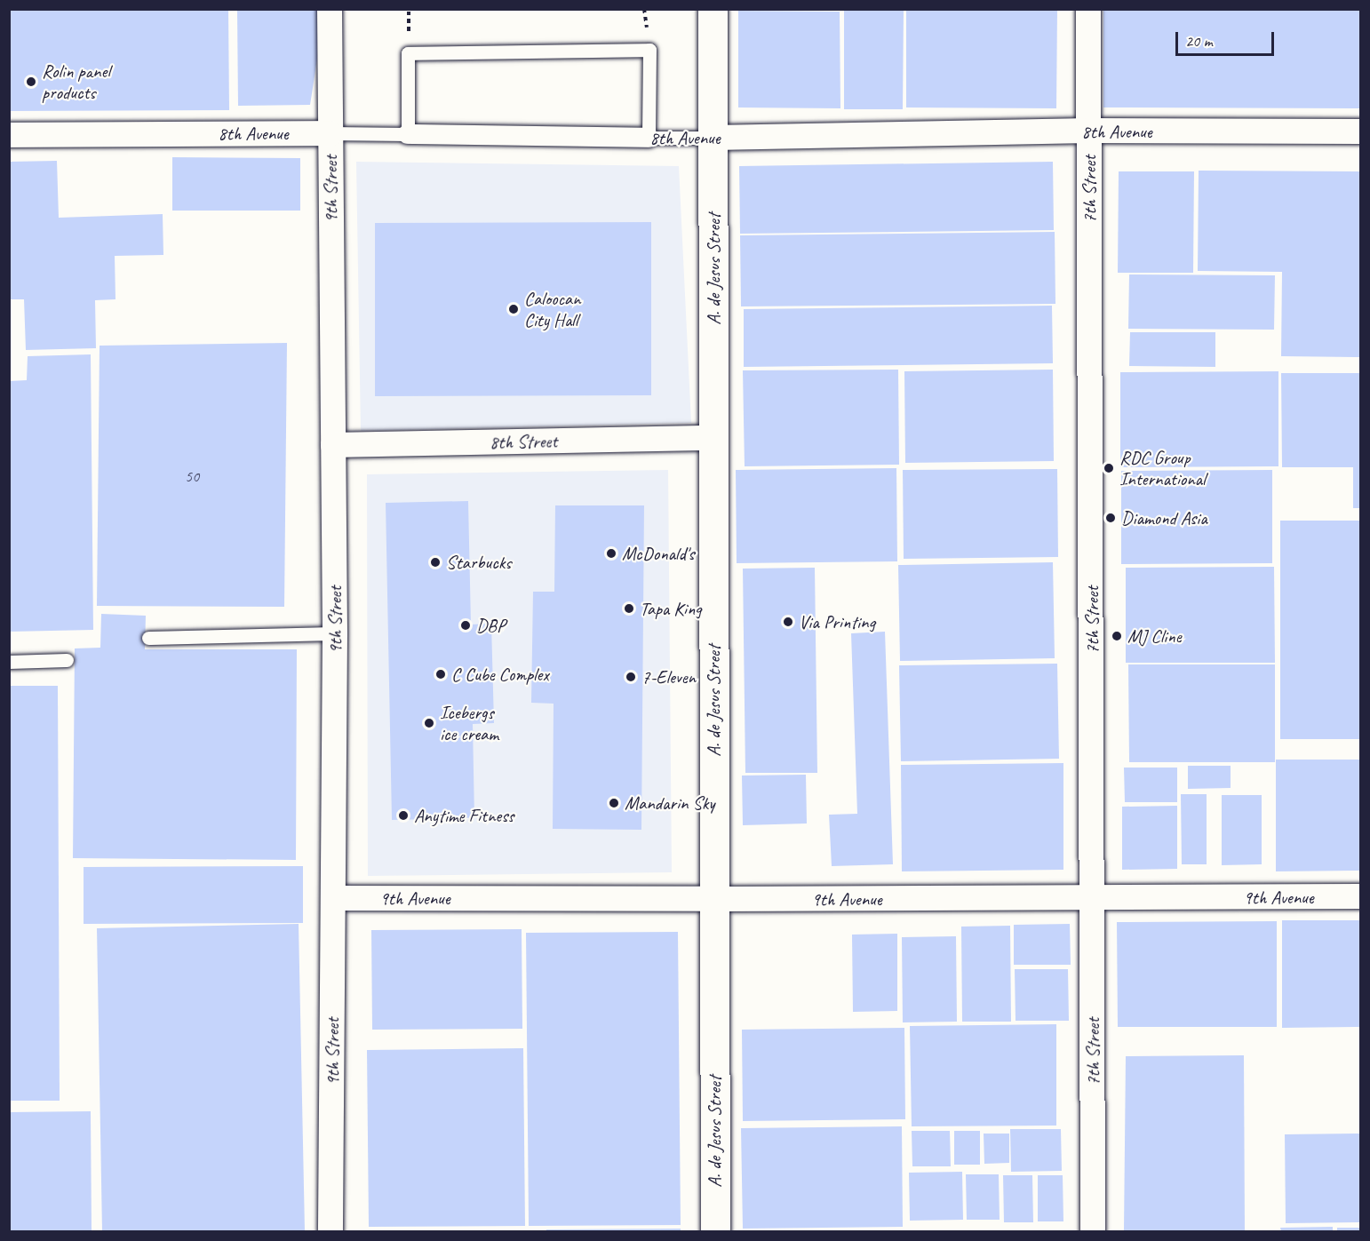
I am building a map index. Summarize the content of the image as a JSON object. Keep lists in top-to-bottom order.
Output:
{
  "streets": {
    "main road": ["A. de Jesus Street"],
    "street": [
      "8th Avenue",
      "9th Street",
      "7th Street",
      "8th Street",
      "9th Avenue"
    ]
  },
  "crossings": [
    ["8th Avenue", "9th Street"],
    ["8th Avenue", "7th Street"],
    ["8th Avenue", "A. de Jesus Street"],
    ["9th Street", "8th Street"],
    ["9th Street", "9th Avenue"],
    ["7th Street", "9th Avenue"],
    ["A. de Jesus Street", "8th Street"],
    ["A. de Jesus Street", "9th Avenue"]
  ],
  "places": [
    "Rolin panel products",
    "Caloocan City Hall",
    "RDC Group International",
    "Diamond Asia",
    "McDonald's",
    "Starbucks",
    "Tapa King",
    "Via Printing",
    "DBP",
    "MJ Cline",
    "C Cube Complex",
    "7-Eleven",
    "Icebergs ice cream",
    "Mandarin Sky",
    "Anytime Fitness"
  ],
  "house_numbers": ["50"],
  "scale_bar": "20 m"
}
